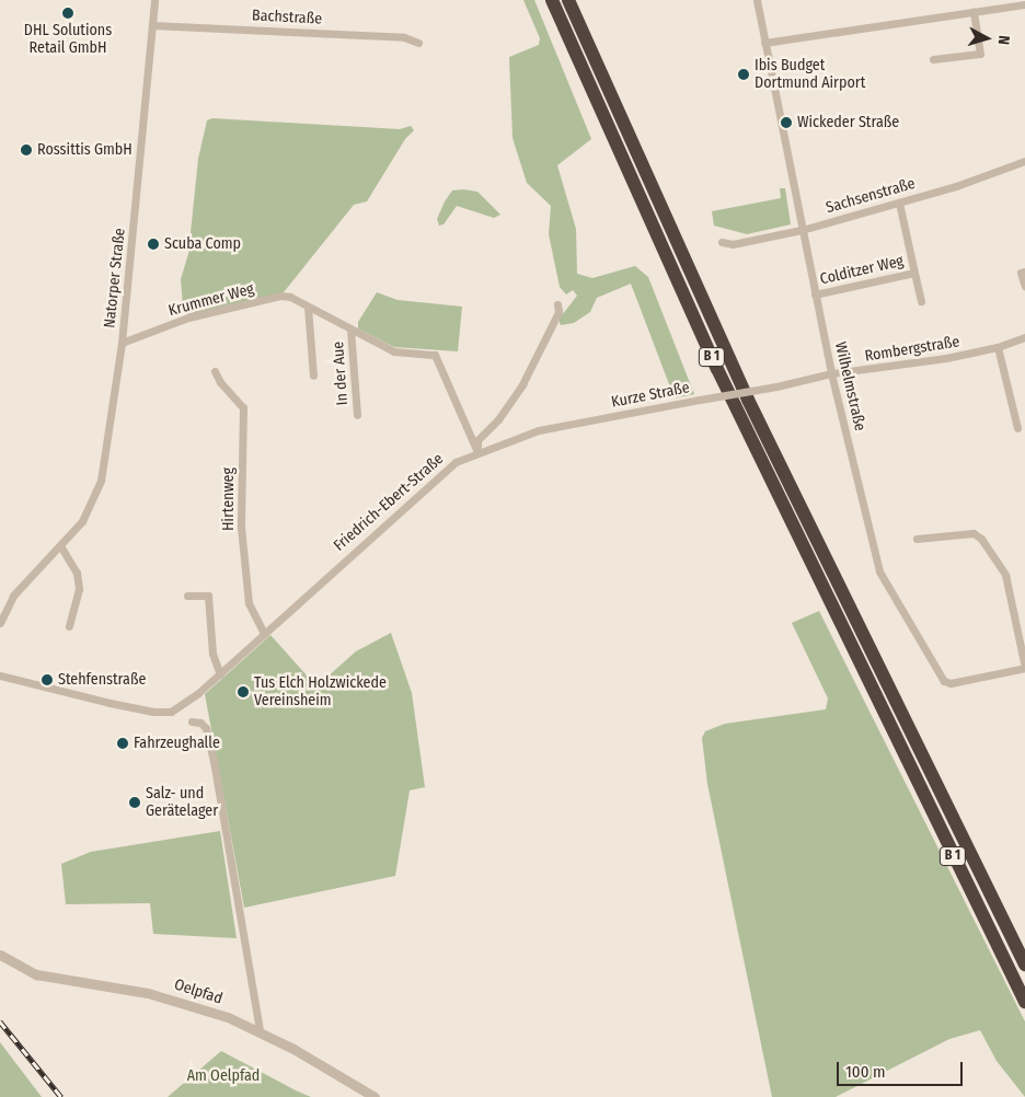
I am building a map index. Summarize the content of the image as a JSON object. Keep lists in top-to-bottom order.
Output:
{
  "streets": {
    "highway": ["B 1"],
    "street": [
      "Bachstraße",
      "Sachsenstraße",
      "Colditzer Weg",
      "Natorper Straße",
      "Krummer Weg",
      "Rombergstraße",
      "In der Aue",
      "Wilhelmstraße",
      "Kurze Straße",
      "Hirtenweg",
      "Friedrich-Ebert-Straße",
      "Oelpfad"
    ]
  },
  "crossings": [
    ["Bachstraße", "Natorper Straße"],
    ["Sachsenstraße", "Colditzer Weg"],
    ["Sachsenstraße", "Wilhelmstraße"],
    ["Colditzer Weg", "Wilhelmstraße"],
    ["Natorper Straße", "Krummer Weg"],
    ["Krummer Weg", "In der Aue"],
    ["Krummer Weg", "Kurze Straße"],
    ["Krummer Weg", "Friedrich-Ebert-Straße"],
    ["Rombergstraße", "Wilhelmstraße"],
    ["Rombergstraße", "Kurze Straße"],
    ["Wilhelmstraße", "Kurze Straße"],
    ["Kurze Straße", "Friedrich-Ebert-Straße"],
    ["Hirtenweg", "Friedrich-Ebert-Straße"]
  ],
  "parks": ["Am Oelpfad"],
  "places": [
    "DHL Solutions Retail GmbH",
    "Ibis Budget Dortmund Airport",
    "Wickeder Straße",
    "Rossittis GmbH",
    "Scuba Comp",
    "Stehfenstraße",
    "Tus Elch Holzwickede Vereinsheim",
    "Fahrzeughalle",
    "Salz- und Gerätelager"
  ],
  "scale_bar": "100 m",
  "north": "right"
}
